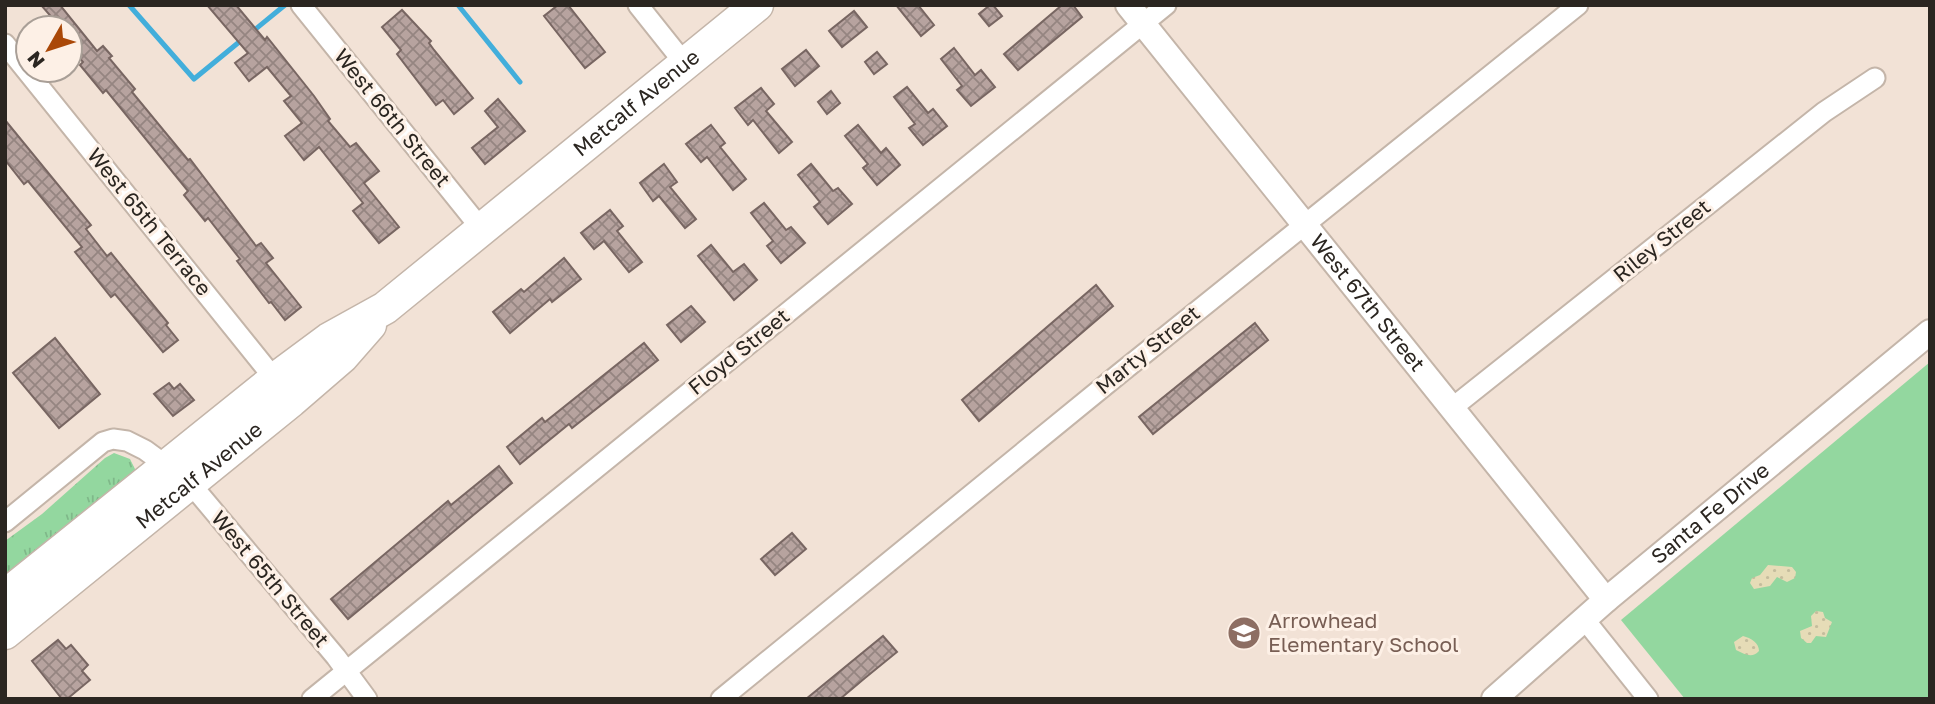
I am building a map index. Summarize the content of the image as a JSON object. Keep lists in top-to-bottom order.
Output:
{
  "streets": {
    "main road": ["Metcalf Avenue"],
    "street": [
      "West 66th Street",
      "West 65th Terrace",
      "Riley Street",
      "West 67th Street",
      "Marty Street",
      "Floyd Street",
      "Santa Fe Drive",
      "West 65th Street"
    ]
  },
  "crossings": [
    ["Metcalf Avenue", "West 66th Street"],
    ["Metcalf Avenue", "West 65th Terrace"],
    ["Metcalf Avenue", "West 65th Street"],
    ["Riley Street", "West 67th Street"],
    ["West 67th Street", "Marty Street"],
    ["West 67th Street", "Floyd Street"],
    ["West 67th Street", "Santa Fe Drive"],
    ["Floyd Street", "West 65th Street"]
  ],
  "places": {
    "school or university": ["Arrowhead Elementary School"]
  },
  "north": "bottom left"
}
